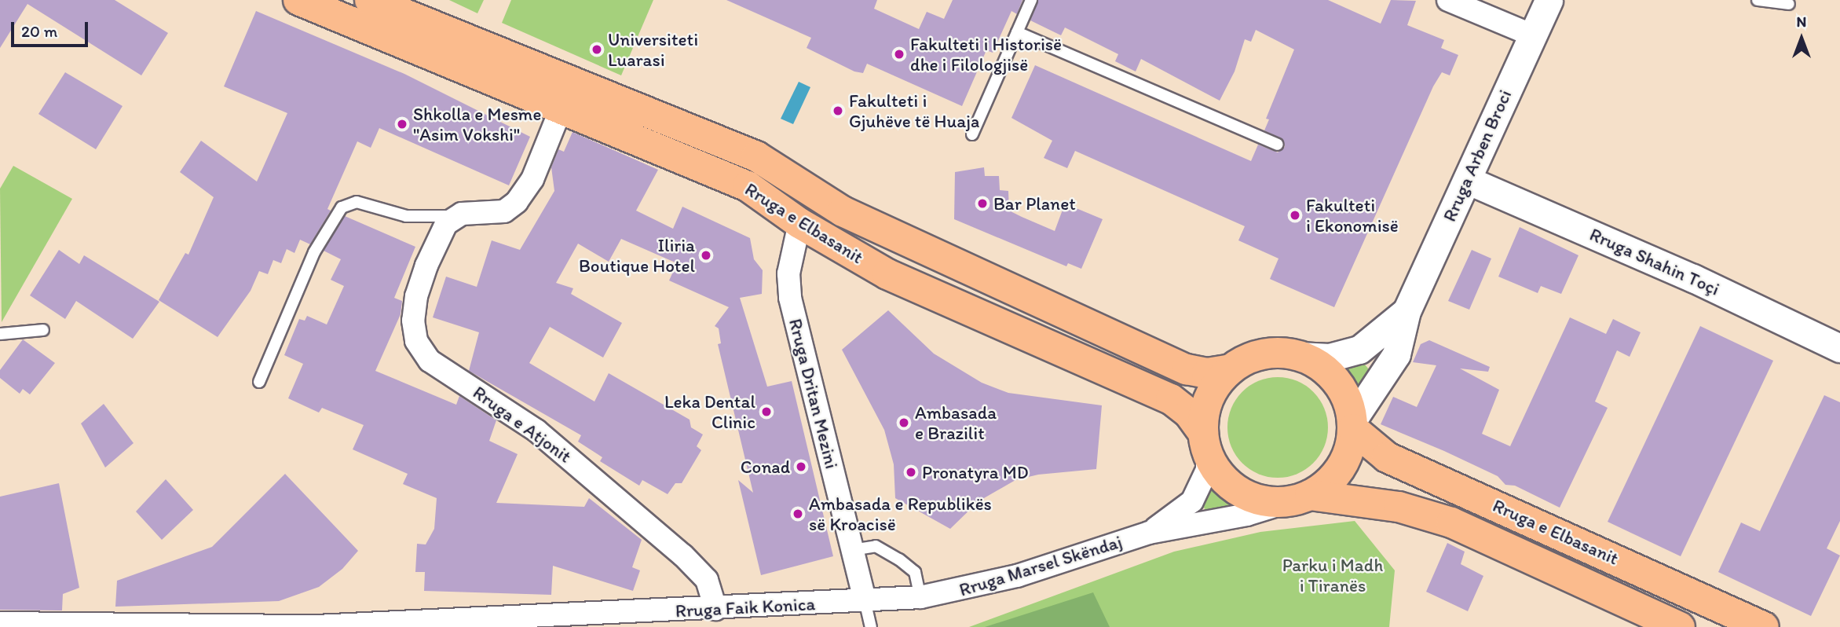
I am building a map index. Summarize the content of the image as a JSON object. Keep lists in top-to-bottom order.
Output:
{
  "streets": {
    "main road": ["Rruga e Elbasanit"],
    "street": [
      "Rruga Arben Broci",
      "Rruga Shahin Toçi",
      "Rruga Dritan Mezini",
      "Rruga e Atjonit",
      "Rruga Marsel Skëndaj",
      "Rruga Faik Konica"
    ]
  },
  "crossings": [
    ["Rruga Arben Broci", "Rruga e Elbasanit"],
    ["Rruga Arben Broci", "Rruga Shahin Toçi"],
    ["Rruga Arben Broci", "Rruga Marsel Skëndaj"],
    ["Rruga e Elbasanit", "Rruga Dritan Mezini"],
    ["Rruga e Elbasanit", "Rruga Marsel Skëndaj"],
    ["Rruga Dritan Mezini", "Rruga Marsel Skëndaj"],
    ["Rruga Dritan Mezini", "Rruga Faik Konica"],
    ["Rruga e Atjonit", "Rruga Faik Konica"],
    ["Rruga Marsel Skëndaj", "Rruga Faik Konica"]
  ],
  "parks": ["Parku i Madh i Tiranës"],
  "places": [
    "Universiteti Luarasi",
    "Fakulteti i Historisë dhe i Filologjisë",
    "Fakulteti i Gjuhëve të Huaja",
    "Shkolla e Mesme \"Asim Vokshi\"",
    "Bar Planet",
    "Fakulteti i Ekonomisë",
    "Iliria Boutique Hotel",
    "Leka Dental Clinic",
    "Ambasada e Brazilit",
    "Conad",
    "Pronatyra MD",
    "Ambasada e Republikës së Kroacisë"
  ],
  "scale_bar": "20 m",
  "north": "top"
}
